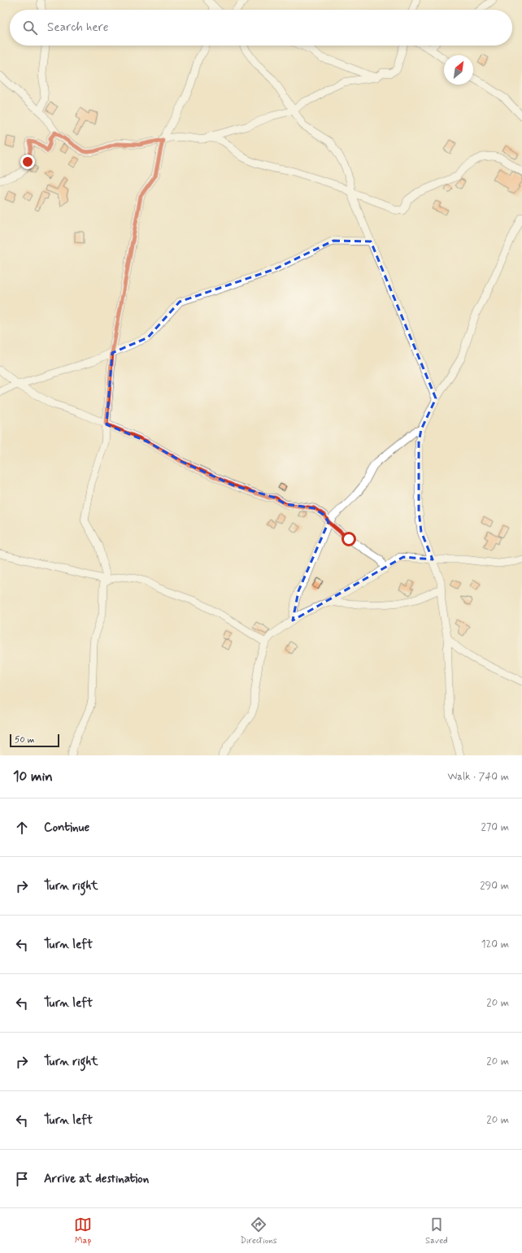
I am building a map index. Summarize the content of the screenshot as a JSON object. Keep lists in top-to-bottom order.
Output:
{
  "scale_bar": "50 m",
  "north": "top right",
  "page": {
    "search": "Search here",
    "scale": "50 m",
    "heading": ["10 min", "Walk · 740 m"],
    "list": [
      ["Continue", "270 m"],
      ["Turn right", "290 m"],
      ["Turn left", "120 m"],
      ["Turn left", "20 m"],
      ["Turn right", "20 m"],
      ["Turn left", "20 m"],
      "Arrive at destination"
    ],
    "nav": ["Map", "Directions", "Saved"]
  }
}
